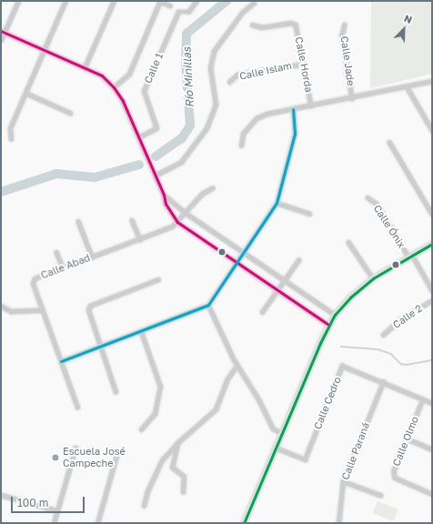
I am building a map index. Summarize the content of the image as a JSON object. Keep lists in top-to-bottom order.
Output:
{
  "streets": {
    "street": [
      "Calle Jade",
      "Calle Horda",
      "Calle 1",
      "Calle Islam",
      "Calle Ónix",
      "Calle Abad",
      "Calle 2",
      "Calle Cedro",
      "Calle Olmo",
      "Calle Paraná"
    ]
  },
  "crossings": [
    ["Calle Horda", "Calle Islam"],
    ["Calle Cedro", "Calle Olmo"],
    ["Calle Cedro", "Calle Paraná"]
  ],
  "water": ["Río Minillas"],
  "places": ["Escuela José Campeche"],
  "scale_bar": "100 m",
  "north": "top right"
}
